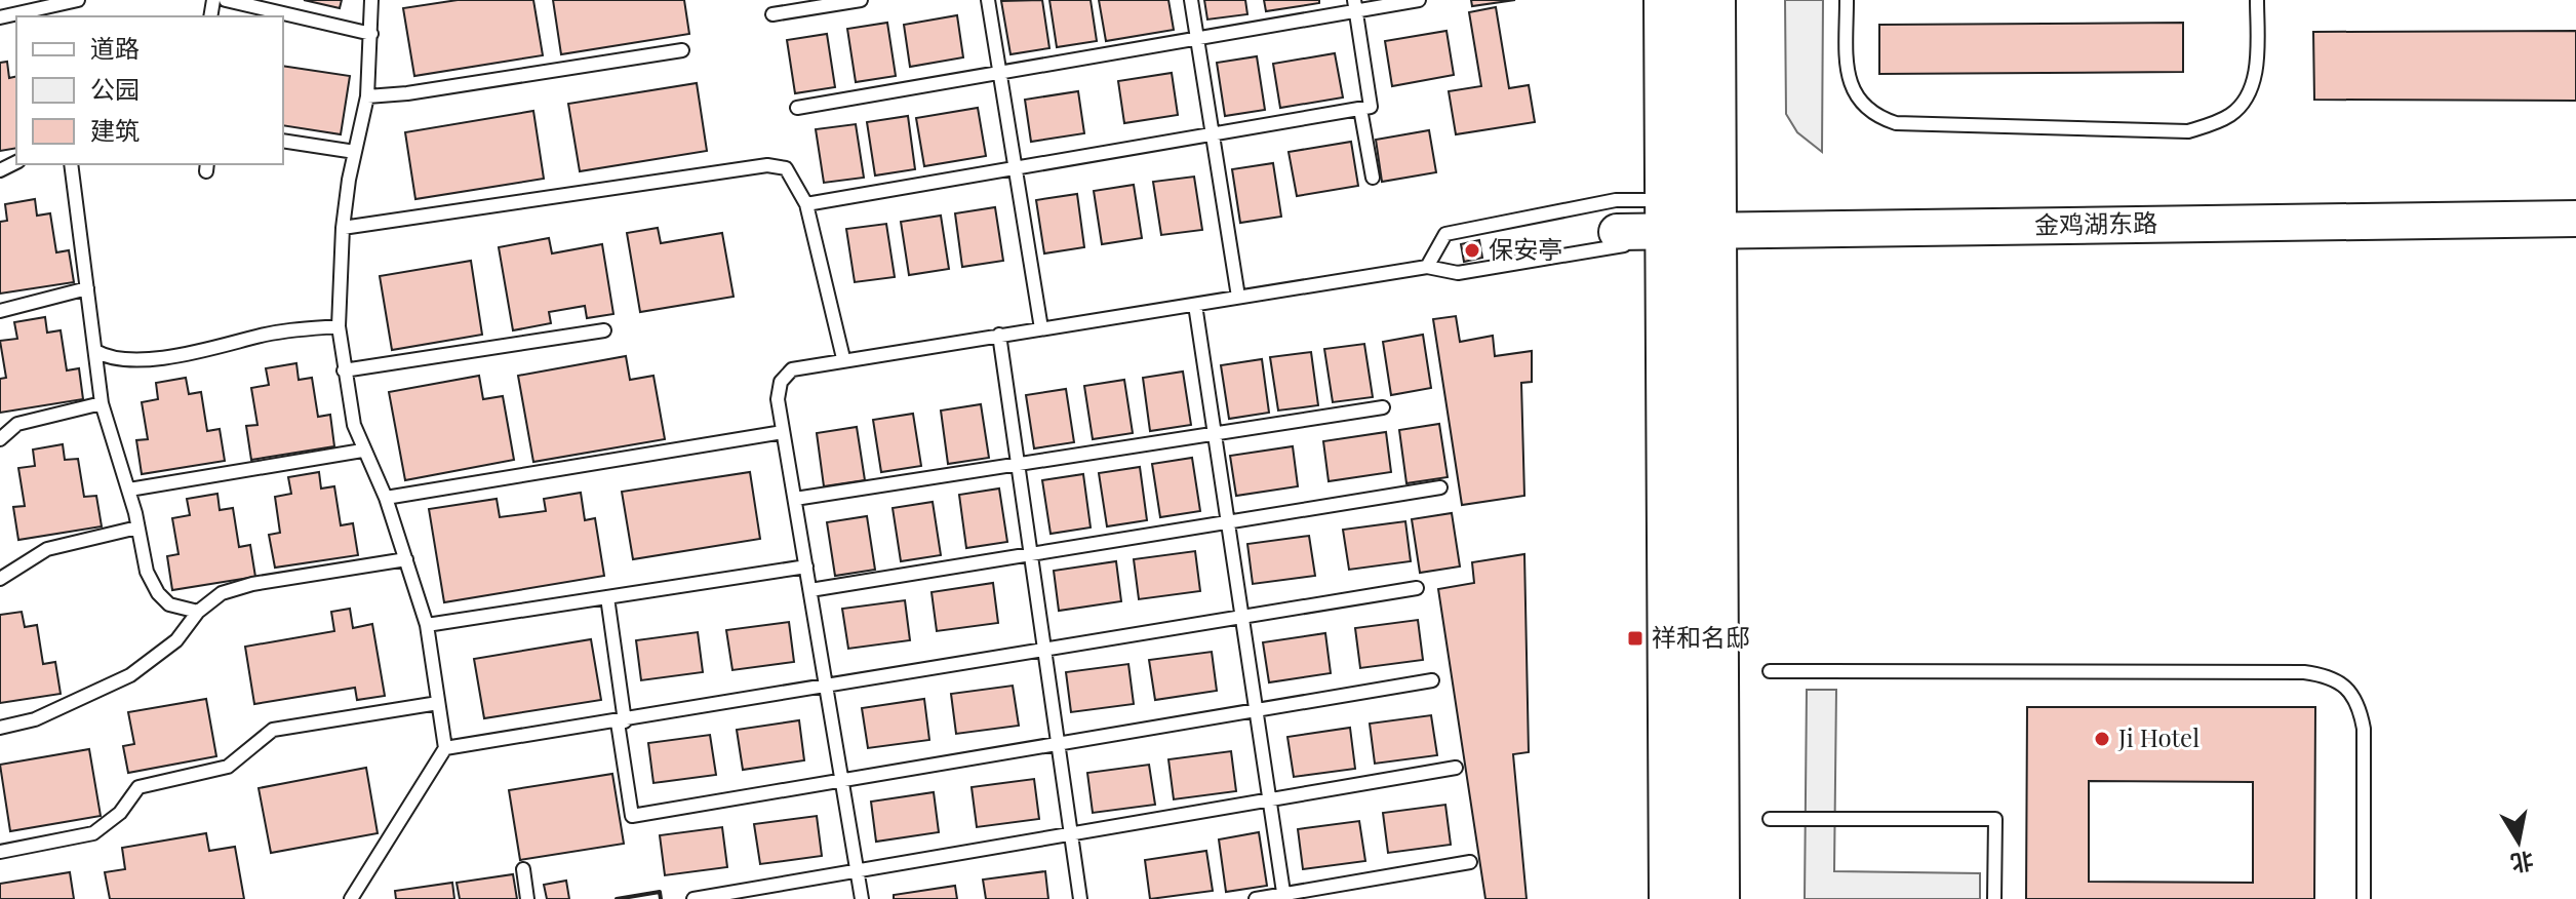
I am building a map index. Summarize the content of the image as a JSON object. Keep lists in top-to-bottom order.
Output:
{
  "streets": {
    "street": ["金鸡湖东路"]
  },
  "places": {
    "other": ["保安亭", "Ji Hotel"],
    "transit": ["祥和名邸"]
  },
  "legend": ["道路", "公园", "建筑"],
  "north": "bottom"
}
